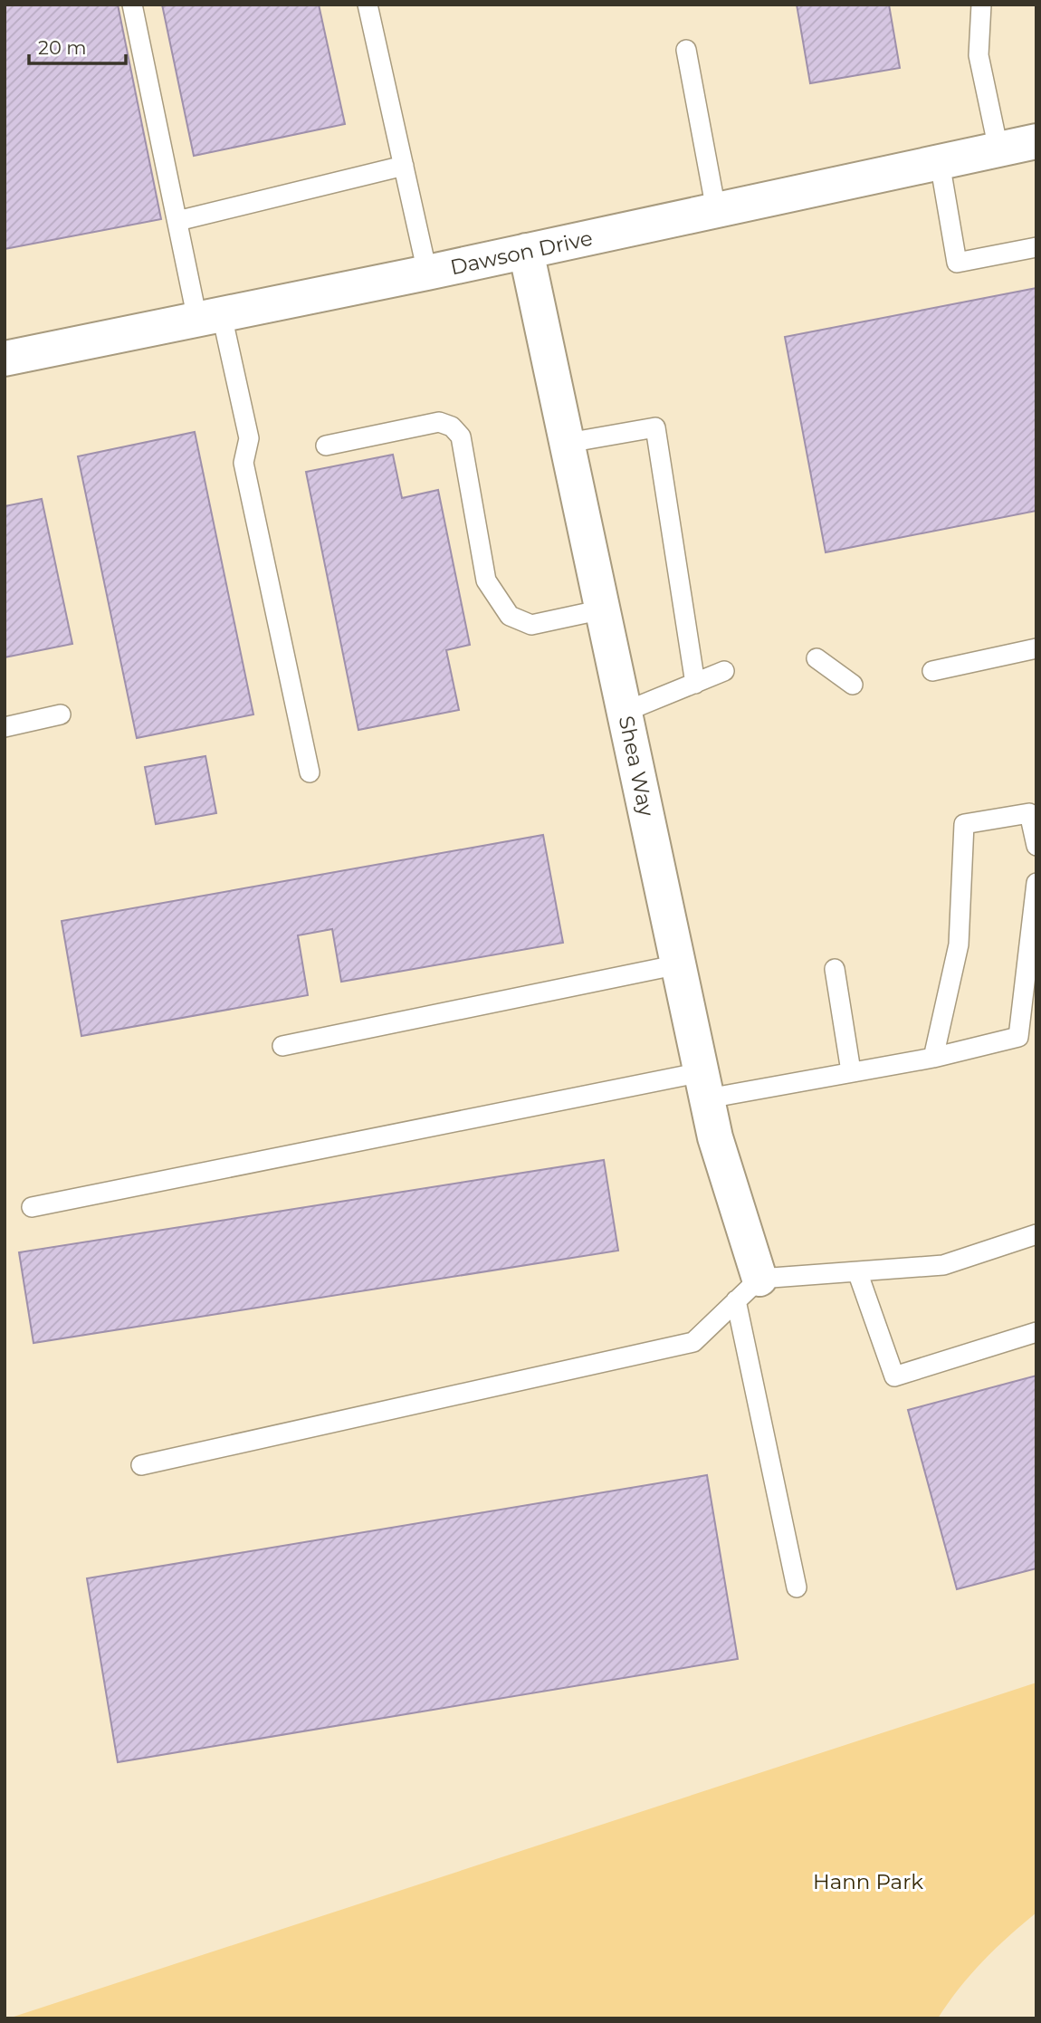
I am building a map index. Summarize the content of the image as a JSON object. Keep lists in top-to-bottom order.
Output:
{
  "streets": {
    "street": ["Dawson Drive", "Shea Way"]
  },
  "crossings": [
    ["Dawson Drive", "Shea Way"]
  ],
  "parks": ["Hann Park"],
  "scale_bar": "20 m"
}
